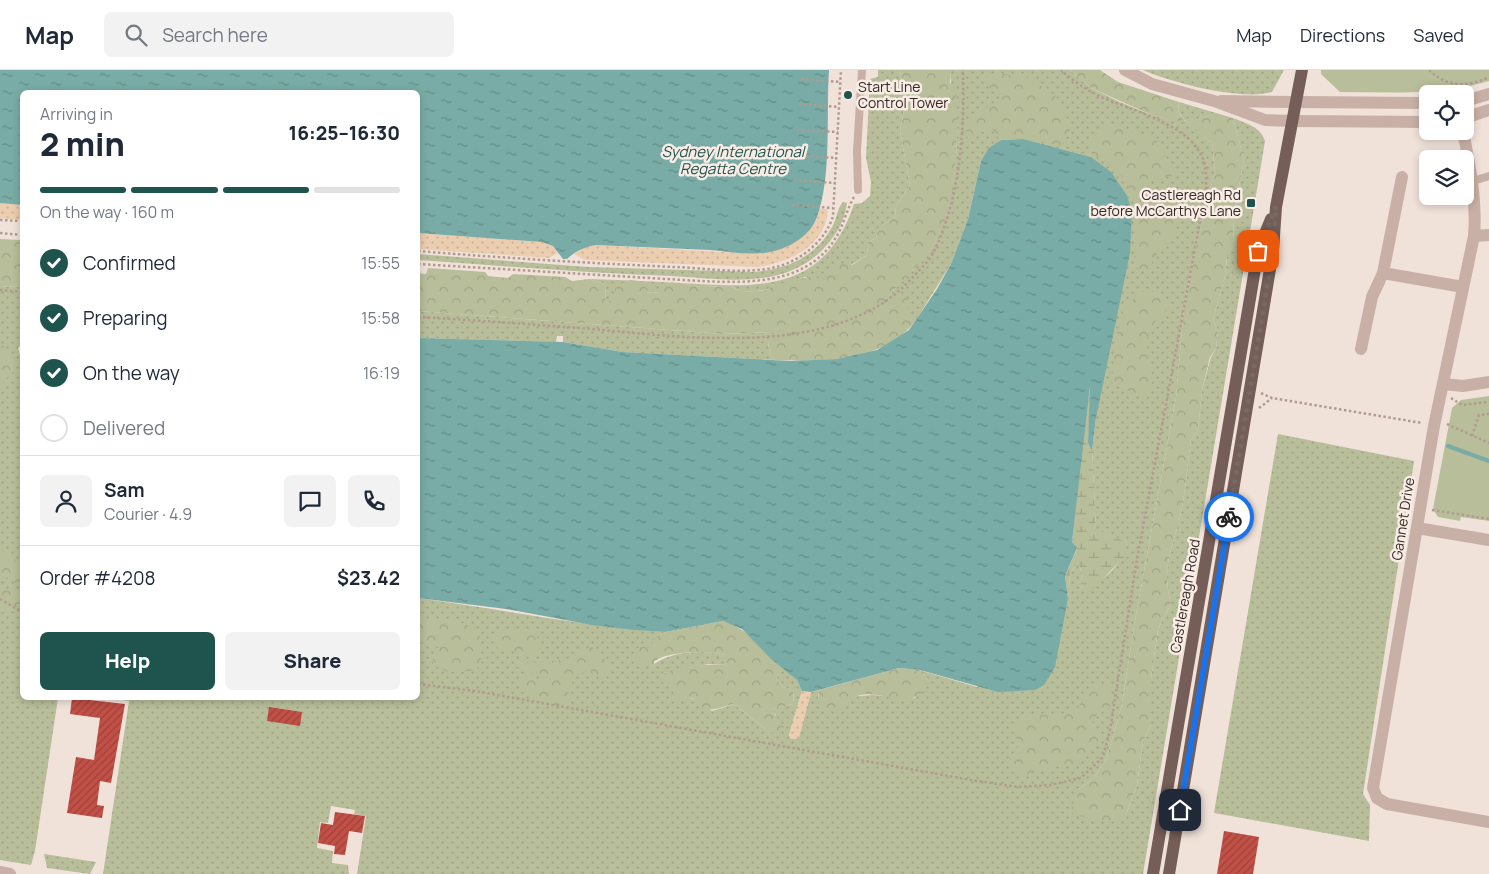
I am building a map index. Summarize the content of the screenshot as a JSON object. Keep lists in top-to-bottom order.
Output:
{
  "streets": {
    "main road": ["Castlereagh Road"],
    "street": ["Gannet Drive"]
  },
  "water": ["Sydney International Regatta Centre"],
  "places": {
    "other": ["Start Line Control Tower"],
    "transit": ["Castlereagh Rd before McCarthys Lane"]
  },
  "page": {
    "header": "Map",
    "search": "Search here",
    "nav": ["Map", "Directions", "Saved"],
    "heading": ["2 min", "Arriving in", "16:25–16:30"],
    "panel": [
      "Sam",
      "Courier · 4.9",
      "Order #4208",
      "$23.42"
    ],
    "bar": "On the way · 160 m",
    "list": [
      ["Confirmed", "15:55"],
      ["Preparing", "15:58"],
      ["On the way", "16:19"],
      "Delivered"
    ],
    "buttons": ["Help", "Share"]
  }
}
